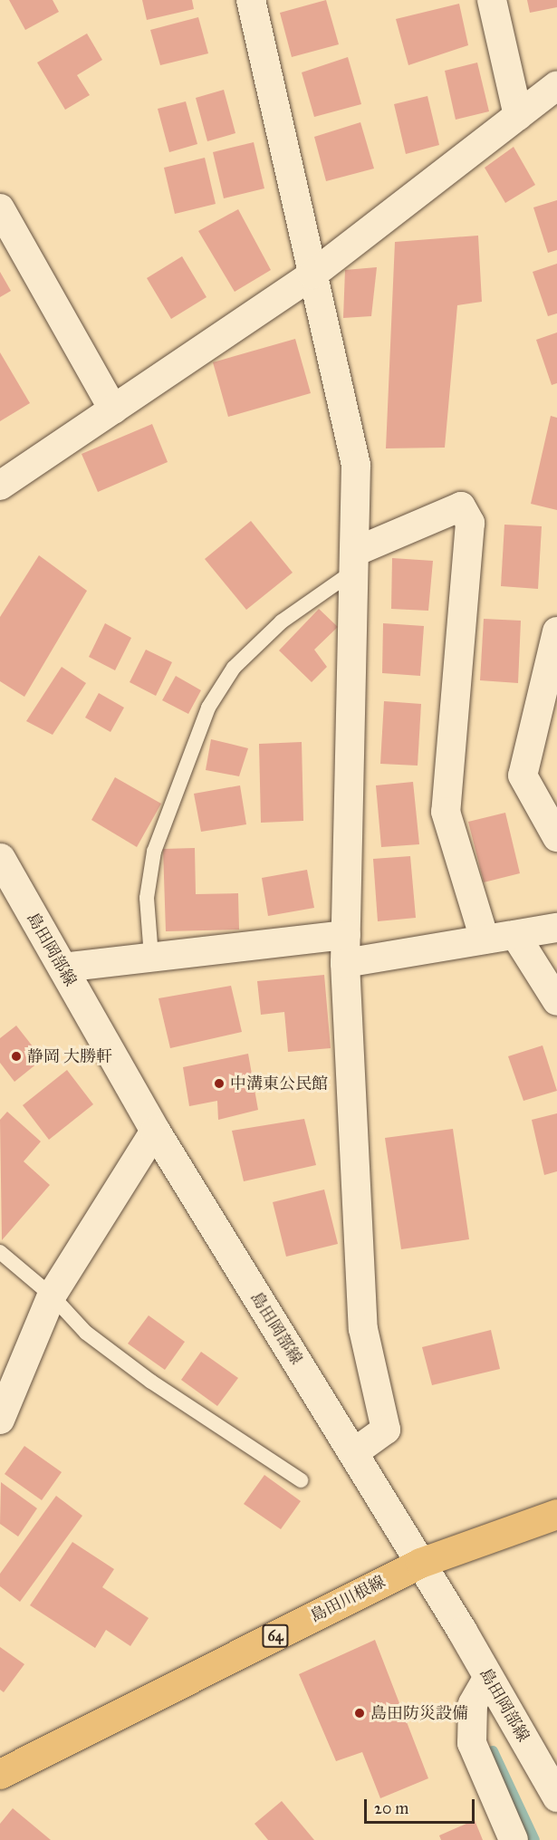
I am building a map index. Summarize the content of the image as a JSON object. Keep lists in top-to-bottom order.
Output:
{
  "streets": {
    "main road": ["島田岡部線", "島田川根線", "64"]
  },
  "crossings": [
    ["島田岡部線", "島田川根線"]
  ],
  "places": ["静岡 大勝軒", "中溝東公民館", "島田防災設備"],
  "scale_bar": "20 m"
}
